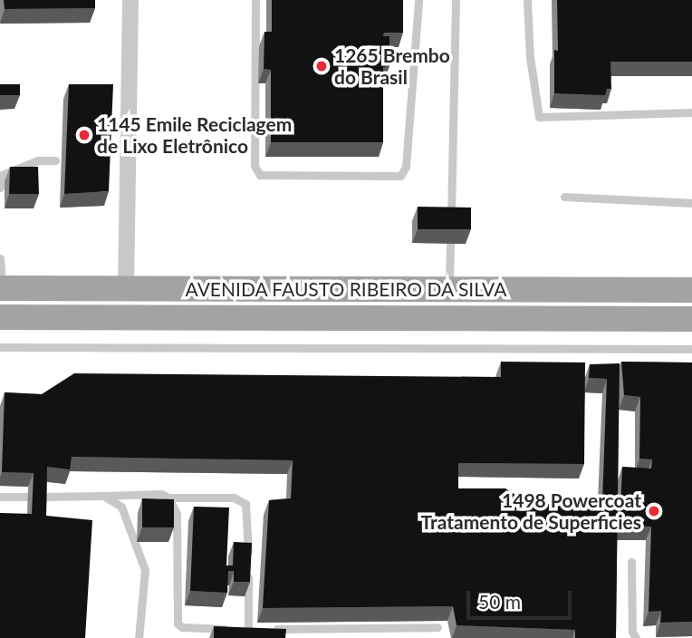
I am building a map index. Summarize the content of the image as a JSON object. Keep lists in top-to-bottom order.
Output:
{
  "streets": {
    "main road": ["AVENIDA FAUSTO RIBEIRO DA SILVA"]
  },
  "places": ["1265 Brembo do Brasil", "1145 Emile Reciclagem de Lixo Eletrônico", "1498 Powercoat Tratamento de Superficies"],
  "scale_bar": "50 m"
}
